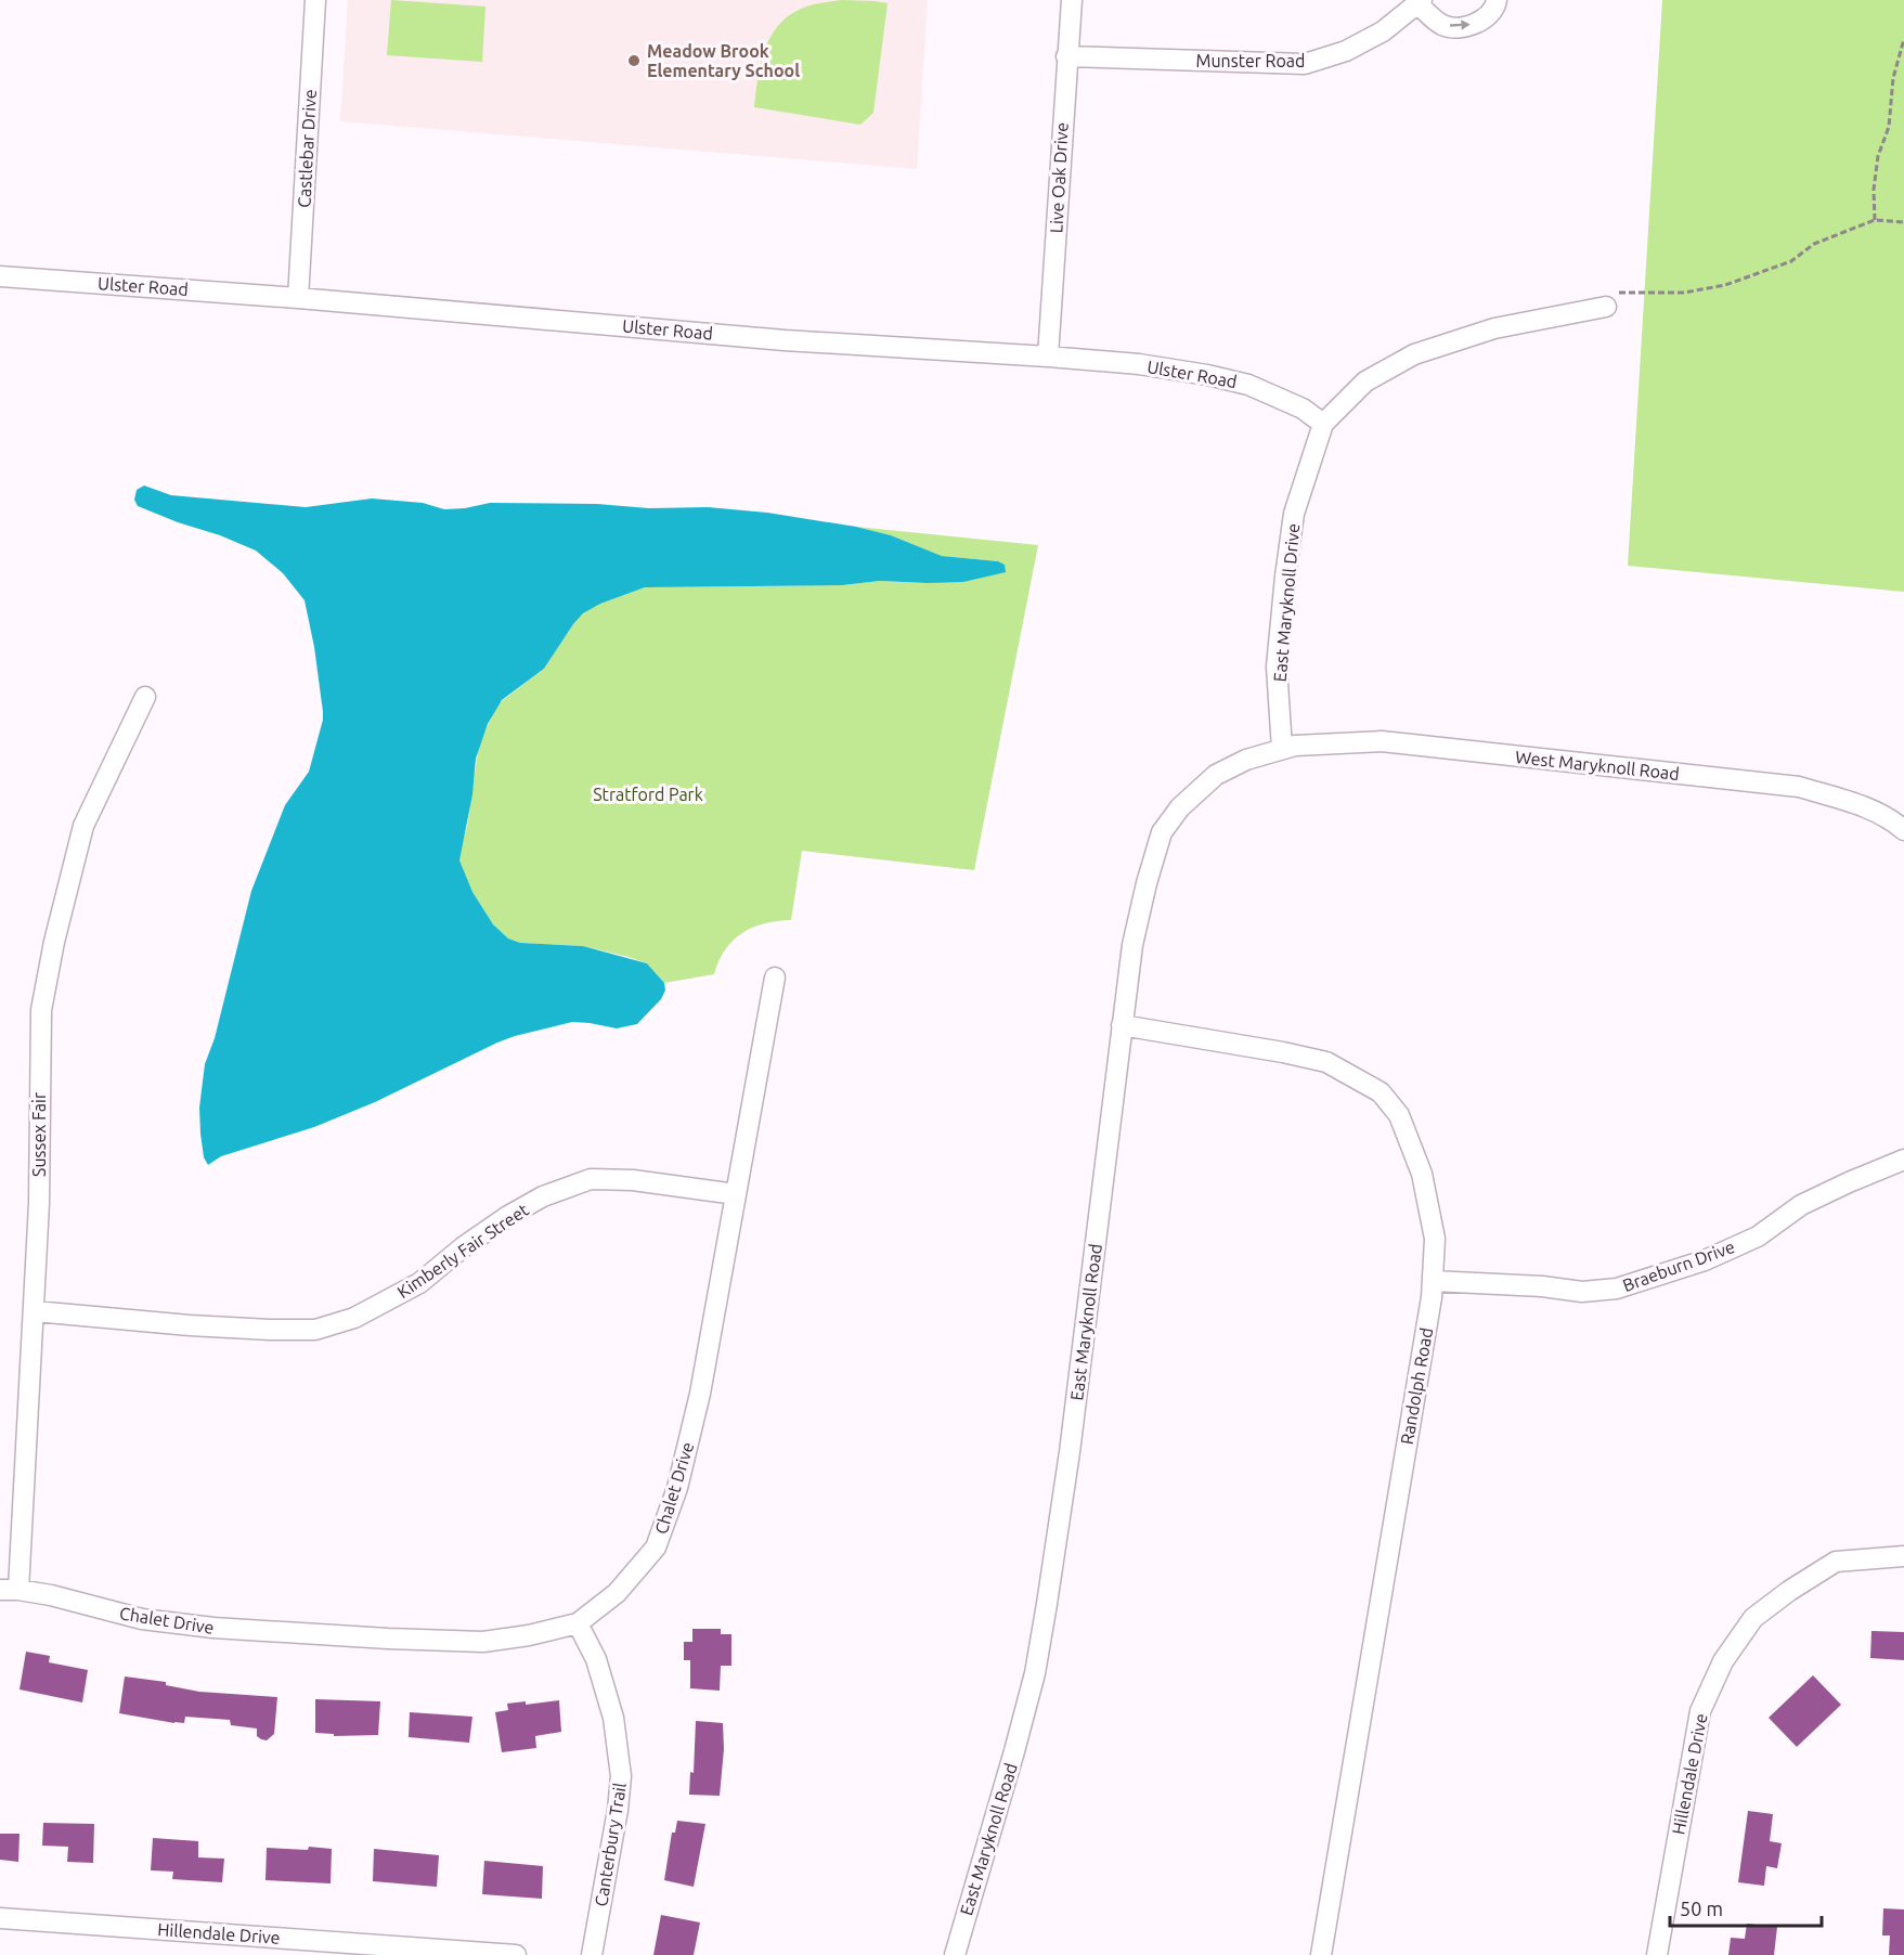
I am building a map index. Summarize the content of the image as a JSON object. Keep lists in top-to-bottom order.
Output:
{
  "streets": {
    "street": [
      "Munster Road",
      "Castlebar Drive",
      "Live Oak Drive",
      "Ulster Road",
      "East Maryknoll Drive",
      "West Maryknoll Road",
      "Sussex Fair",
      "Kimberly Fair Street",
      "Braeburn Drive",
      "East Maryknoll Road",
      "Randolph Road",
      "Chalet Drive",
      "Hillendale Drive",
      "Canterbury Trail"
    ]
  },
  "crossings": [
    ["Munster Road", "Live Oak Drive"],
    ["Castlebar Drive", "Ulster Road"],
    ["Live Oak Drive", "Ulster Road"],
    ["Ulster Road", "East Maryknoll Drive"],
    ["East Maryknoll Drive", "West Maryknoll Road"],
    ["East Maryknoll Drive", "East Maryknoll Road"],
    ["West Maryknoll Road", "East Maryknoll Road"],
    ["Sussex Fair", "Kimberly Fair Street"],
    ["Sussex Fair", "Chalet Drive"],
    ["Kimberly Fair Street", "Chalet Drive"],
    ["Braeburn Drive", "Randolph Road"],
    ["East Maryknoll Road", "Randolph Road"],
    ["Chalet Drive", "Canterbury Trail"]
  ],
  "parks": ["Stratford Park"],
  "places": ["Meadow Brook Elementary School"],
  "scale_bar": "50 m"
}
